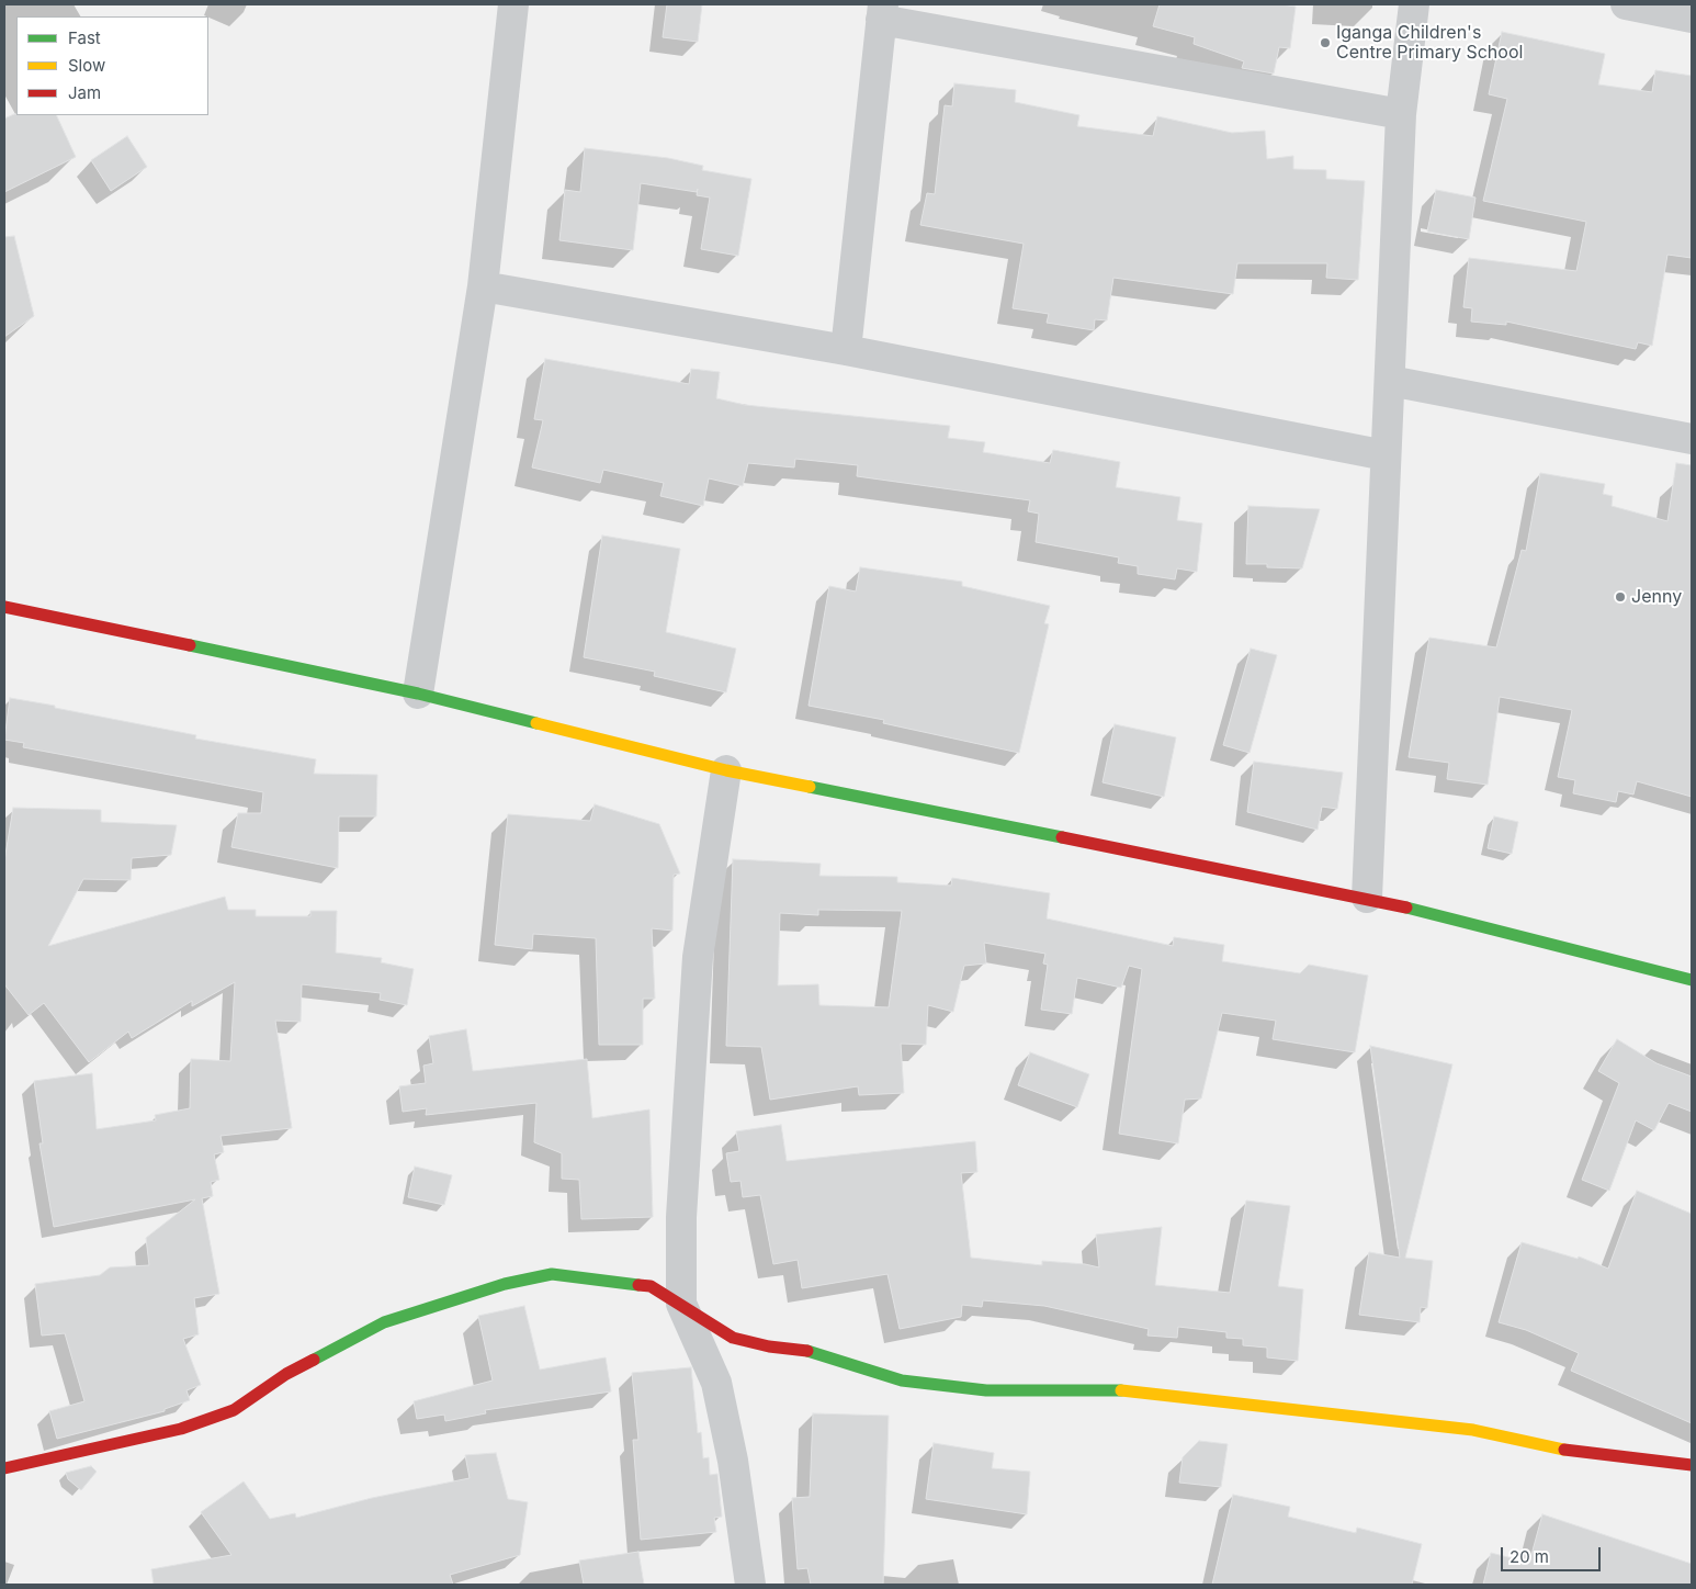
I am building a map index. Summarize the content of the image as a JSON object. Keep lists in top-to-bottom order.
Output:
{
  "places": ["Iganga Children's Centre Primary School", "Jenny"],
  "legend": ["Fast", "Slow", "Jam"],
  "scale_bar": "20 m"
}
